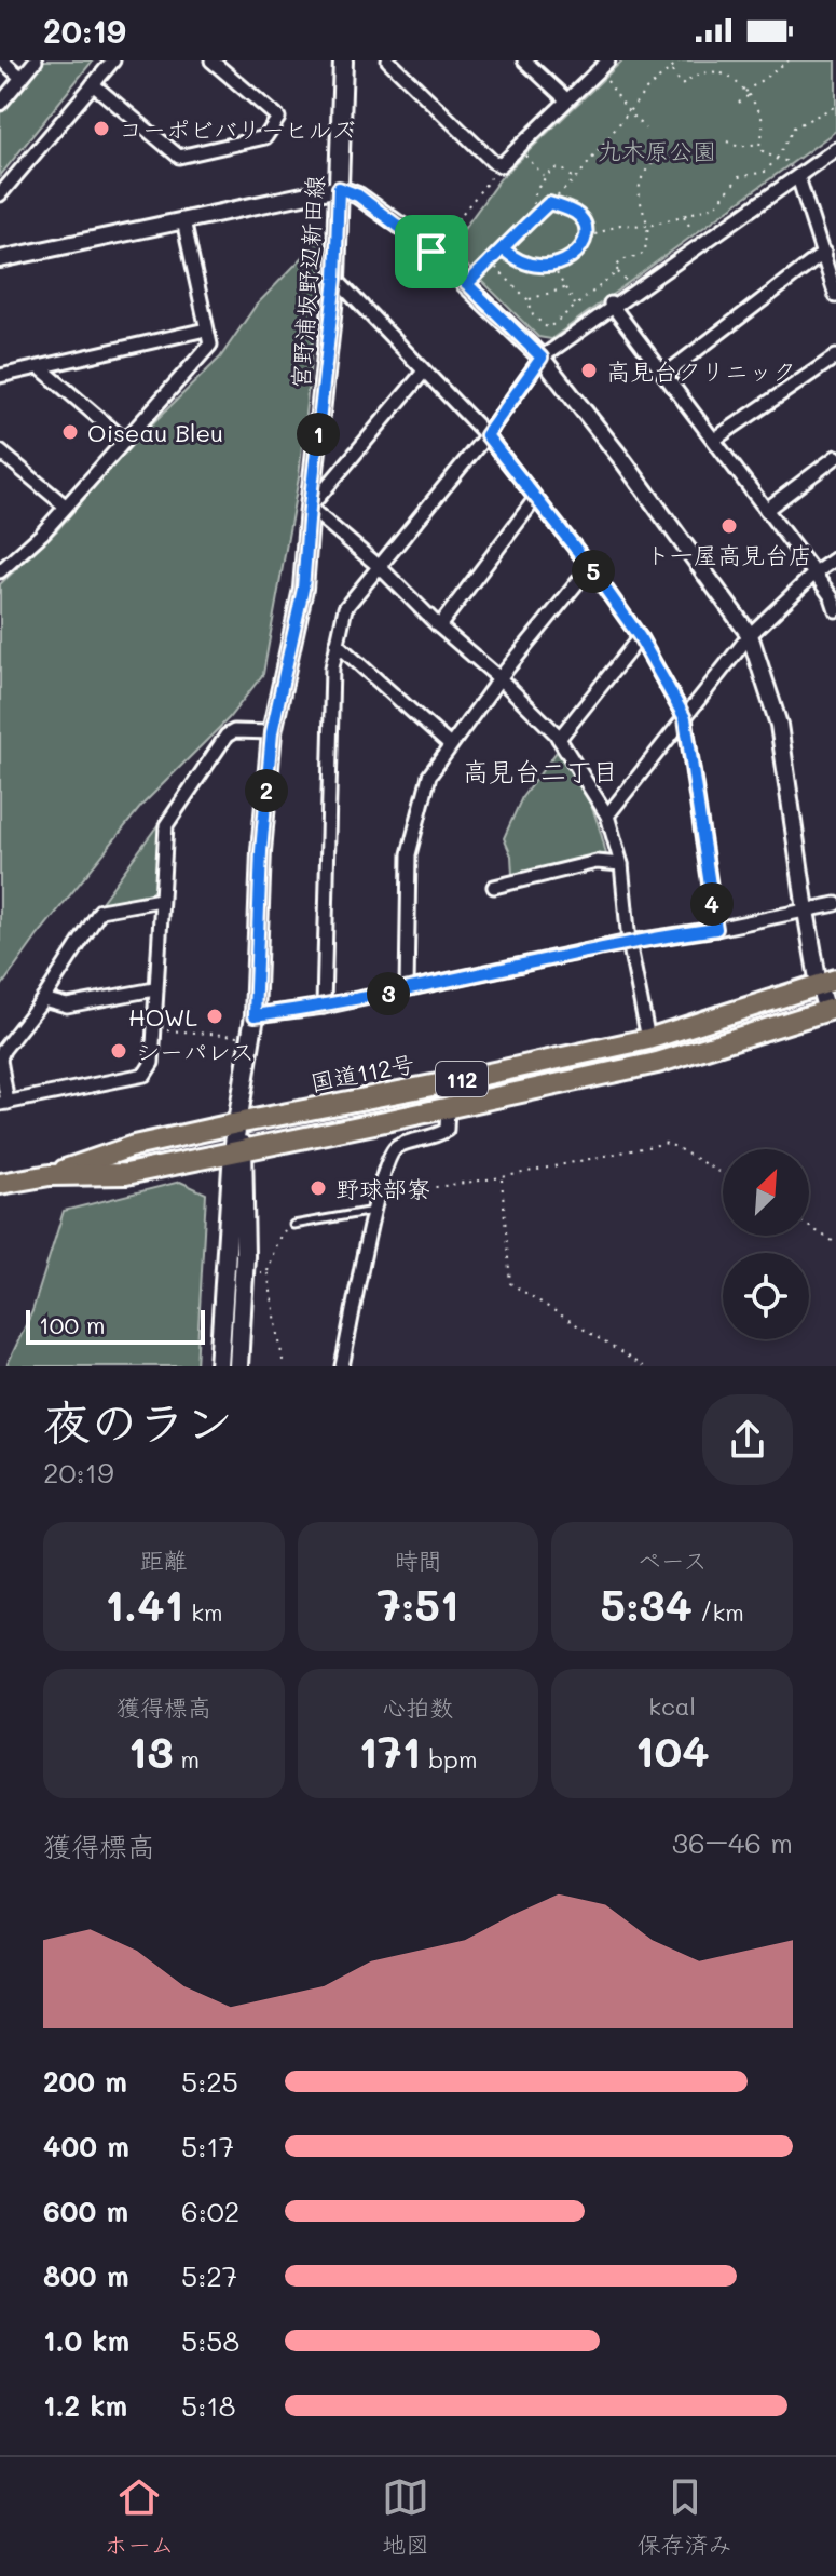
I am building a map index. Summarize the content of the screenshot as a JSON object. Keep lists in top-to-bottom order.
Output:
{
  "streets": {
    "highway": ["国道112号", "112"],
    "main road": ["宮野浦坂野辺新田線"]
  },
  "crossings": [
    ["宮野浦坂野辺新田線", "国道112号"]
  ],
  "districts": ["高見台二丁目"],
  "parks": ["九木原公園"],
  "places": [
    "コーポビバリーヒルズ",
    "高見台クリニック",
    "Oiseau Bleu",
    "ト一屋高見台店",
    "HOWL",
    "シーパレス",
    "野球部寮"
  ],
  "scale_bar": "100 m",
  "north": "top right",
  "page": {
    "status": "20:19",
    "pins": [
      "1",
      "5",
      "2",
      "4",
      "3"
    ],
    "scale": "100 m",
    "heading": ["夜のラン", "20:19"],
    "stats": [
      ["距離", "1.41 km"],
      ["時間", "7:51"],
      ["ペース", "5:34 /km"],
      ["獲得標高", "13 m"],
      ["心拍数", "171 bpm"],
      ["kcal", "104"]
    ],
    "chart": ["獲得標高", "36–46 m"],
    "list": [
      {
        "name": "200 m",
        "note": "5:25"
      },
      {
        "name": "400 m",
        "note": "5:17"
      },
      {
        "name": "600 m",
        "note": "6:02"
      },
      {
        "name": "800 m",
        "note": "5:27"
      },
      {
        "name": "1.0 km",
        "note": "5:58"
      },
      {
        "name": "1.2 km",
        "note": "5:18"
      }
    ],
    "tabs": ["ホーム", "地図", "保存済み"]
  }
}
